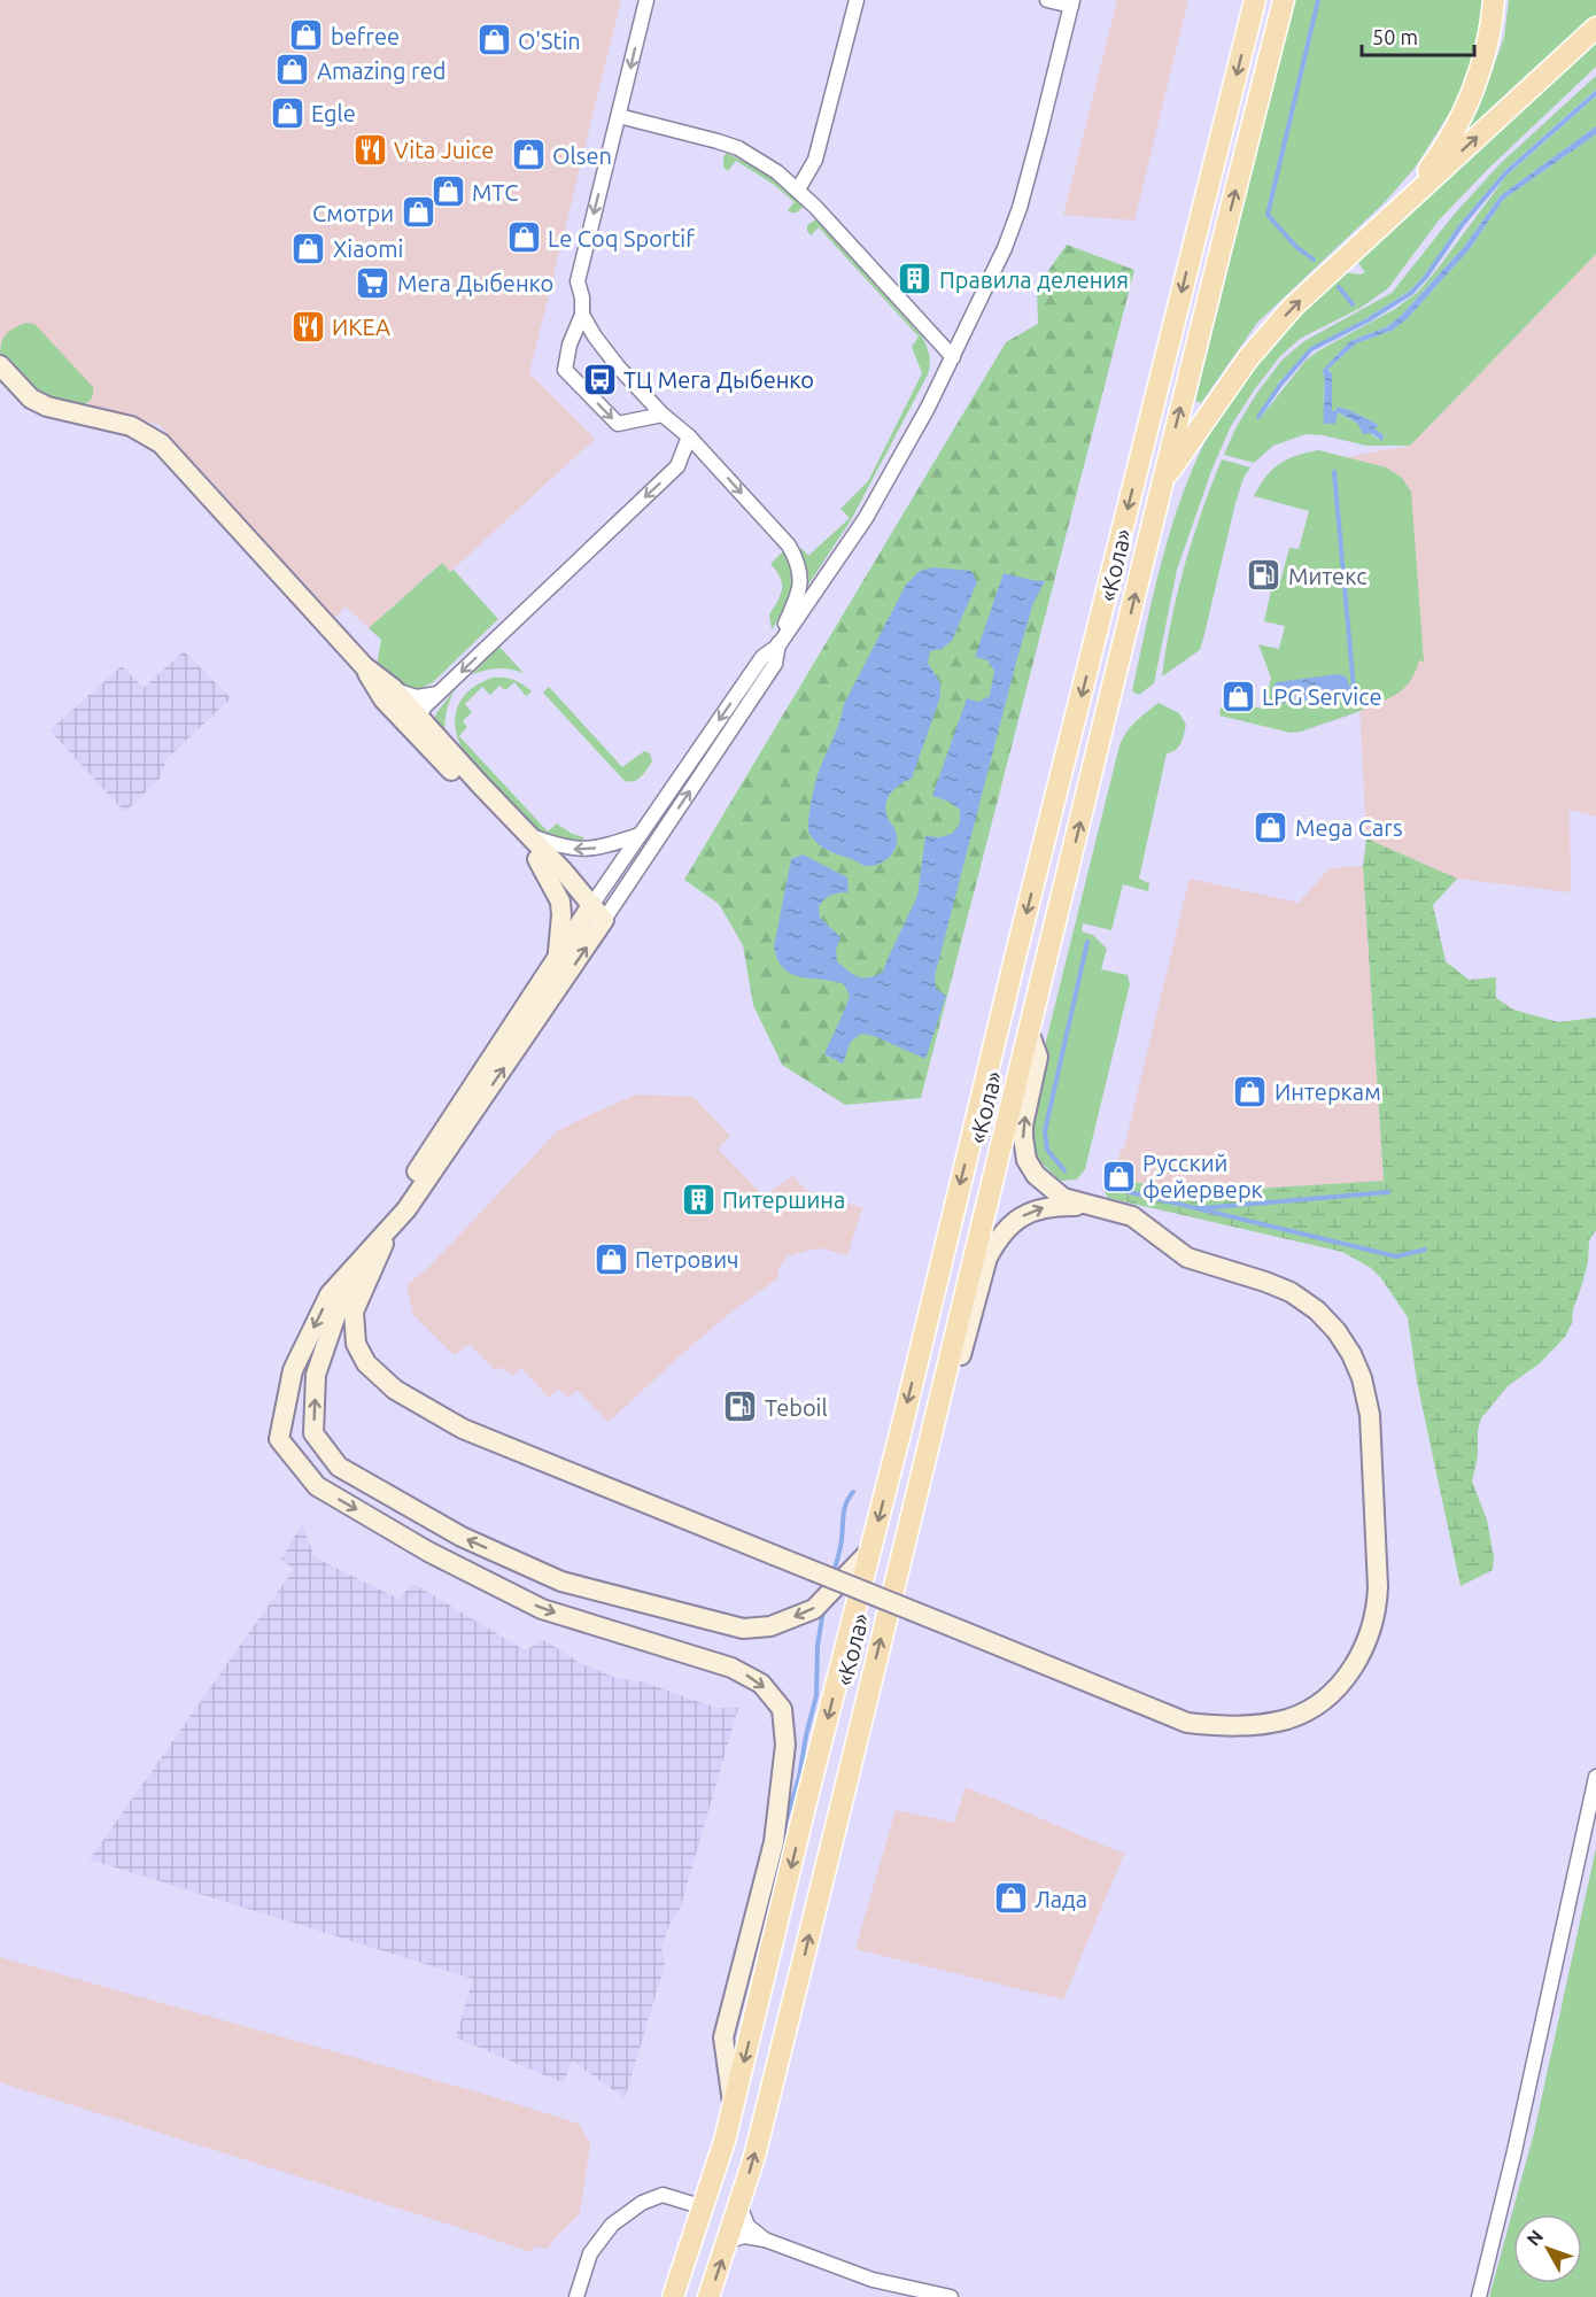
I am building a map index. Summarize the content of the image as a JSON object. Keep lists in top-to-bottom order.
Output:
{
  "streets": {
    "main road": ["«Кола»"]
  },
  "places": {
    "shop": [
      "befree",
      "O'Stin",
      "Amazing red",
      "Egle",
      "Olsen",
      "МТС",
      "Смотри",
      "Le Coq Sportif",
      "Xiaomi",
      "LPG Service",
      "Mega Cars",
      "Интеркам",
      "Русский фейерверк",
      "Петрович",
      "Лада"
    ],
    "restaurant": ["Vita Juice", "ИКЕА"],
    "building": ["Правила деления", "Питершина"],
    "supermarket": ["Мега Дыбенко"],
    "bus stop": ["ТЦ Мега Дыбенко"],
    "fuel station": ["Митекс", "Teboil"]
  },
  "scale_bar": "50 m",
  "north": "top left"
}
